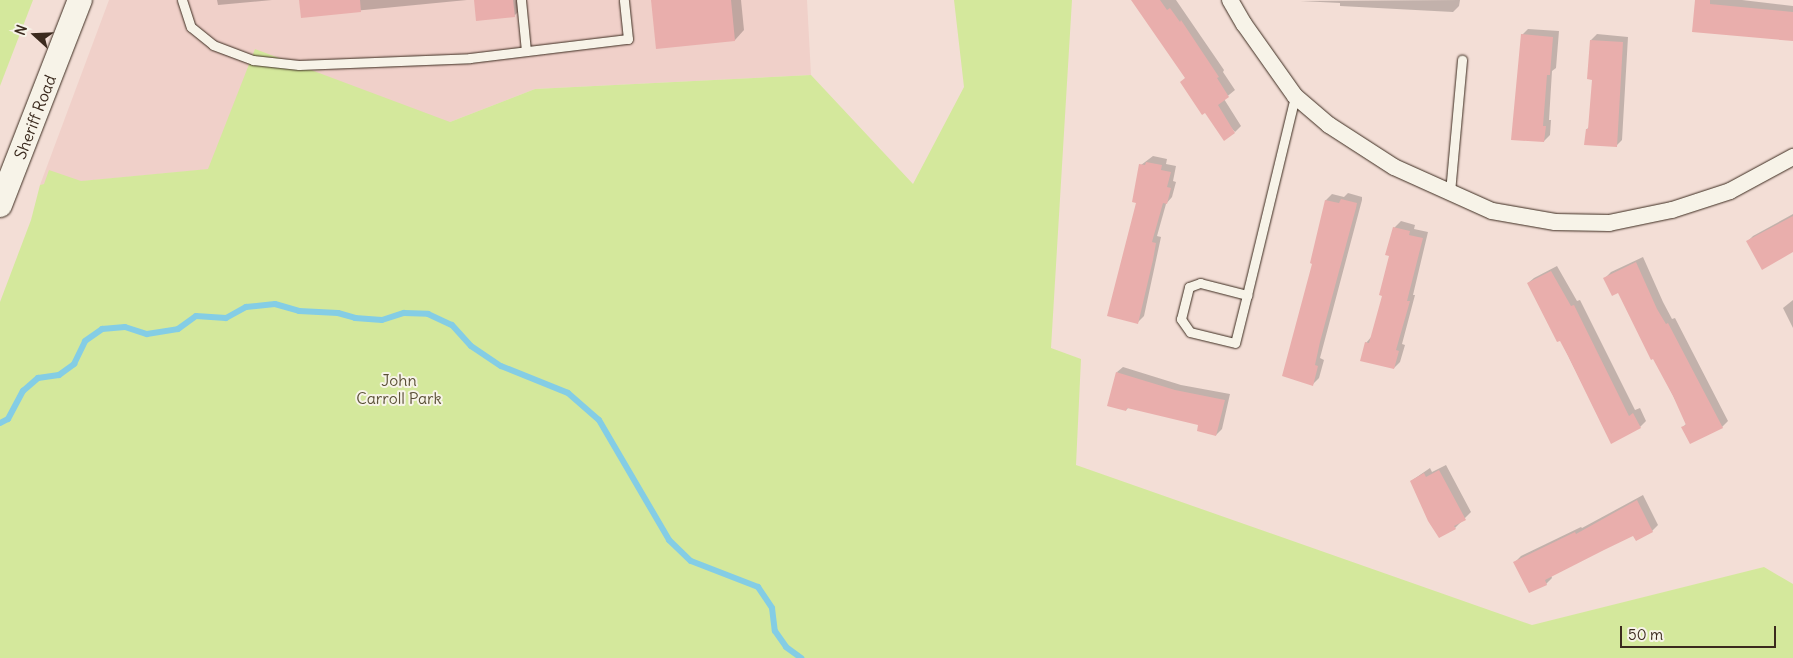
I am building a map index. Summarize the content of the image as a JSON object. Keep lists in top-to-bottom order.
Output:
{
  "streets": {
    "main road": ["Sheriff Road"]
  },
  "parks": ["John Carroll Park"],
  "scale_bar": "50 m",
  "north": "left"
}
